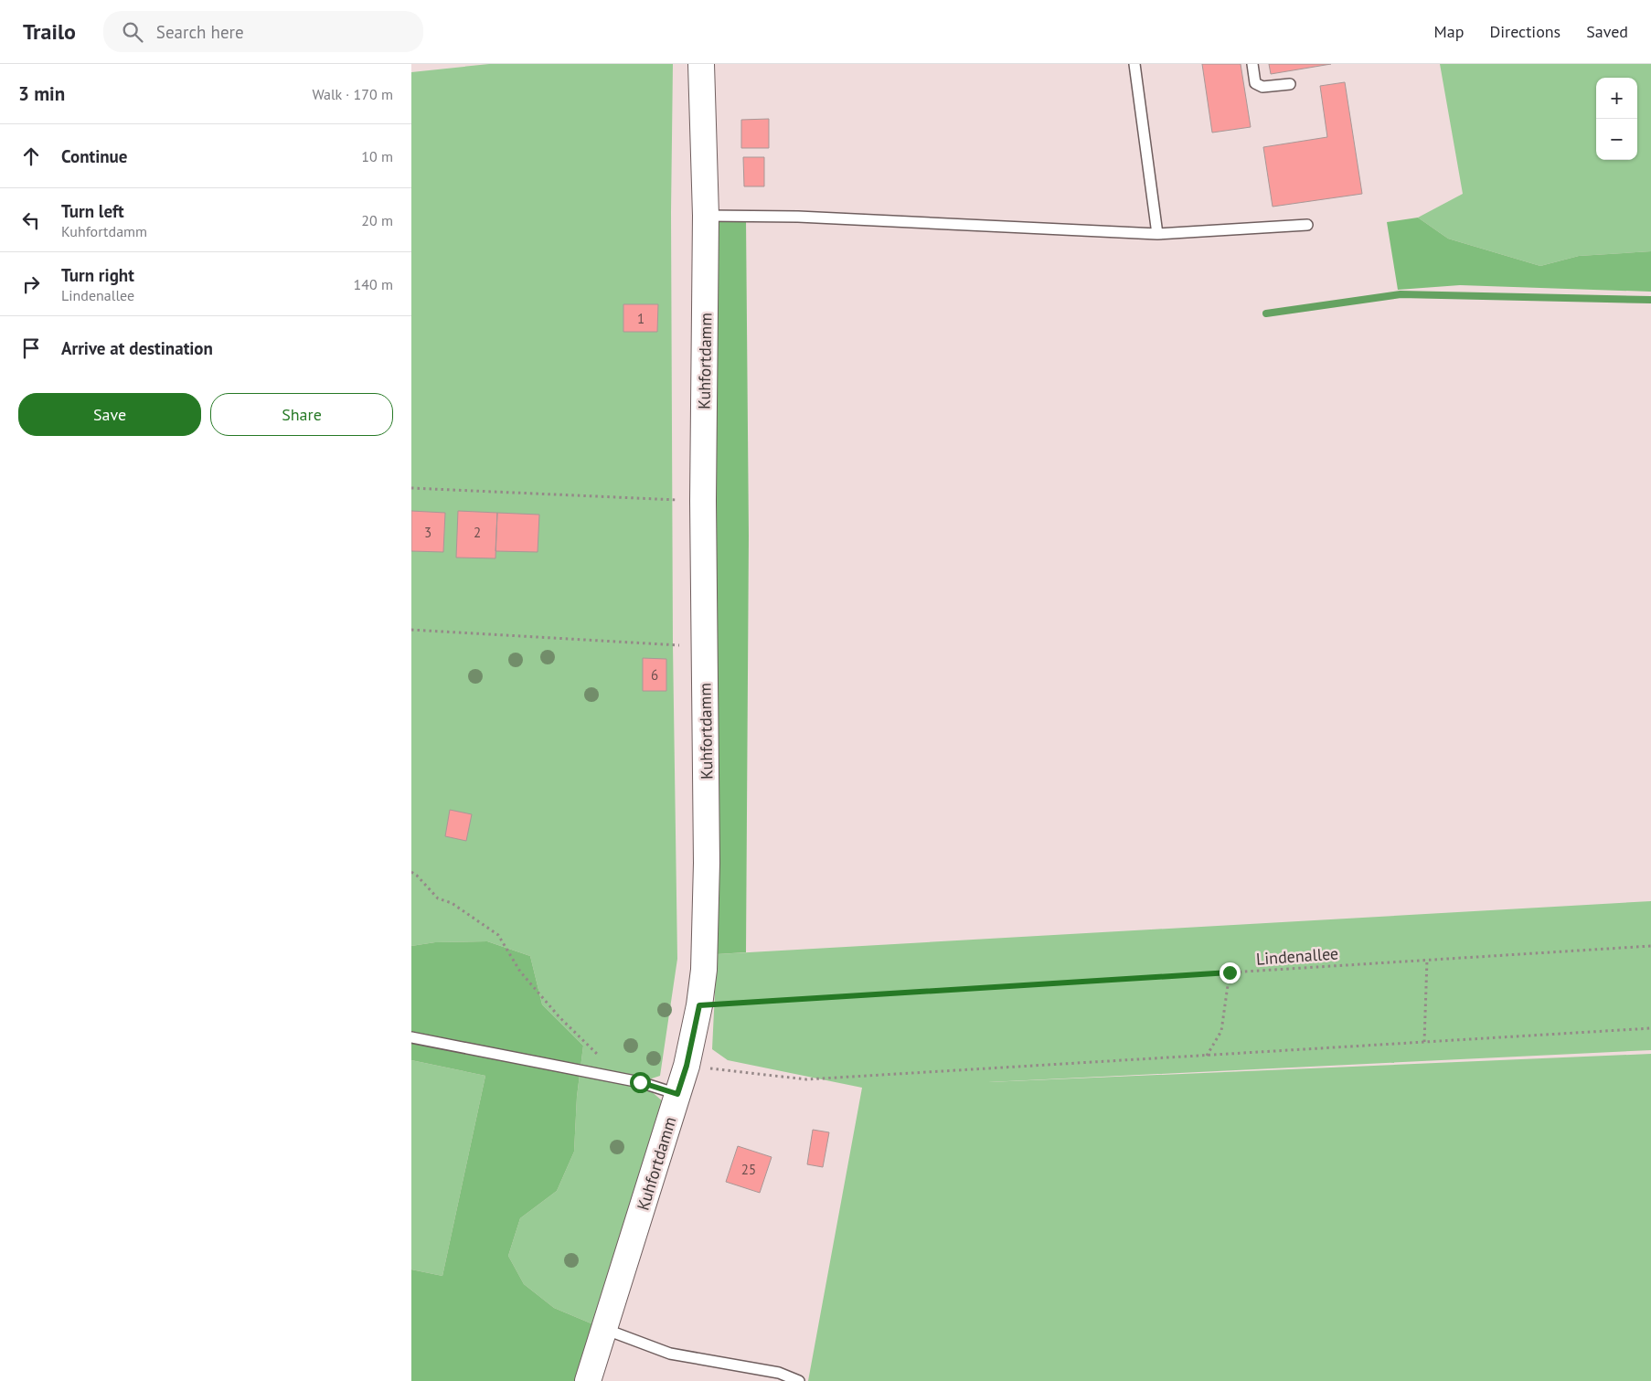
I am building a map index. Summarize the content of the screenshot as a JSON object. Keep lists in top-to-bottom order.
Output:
{
  "streets": {
    "street": ["Kuhfortdamm"],
    "path": ["Lindenallee"]
  },
  "crossings": [
    ["Kuhfortdamm", "Lindenallee"]
  ],
  "house_numbers": [
    "1",
    "3",
    "2",
    "6",
    "25"
  ],
  "page": {
    "header": "Trailo",
    "search": "Search here",
    "nav": ["Map", "Directions", "Saved"],
    "heading": ["3 min", "Walk · 170 m"],
    "map_buttons": ["+", "−"],
    "list": [
      ["Continue", "10 m"],
      ["Turn left", "Kuhfortdamm", "20 m"],
      ["Turn right", "Lindenallee", "140 m"],
      "Arrive at destination"
    ],
    "buttons": ["Save", "Share"]
  }
}
